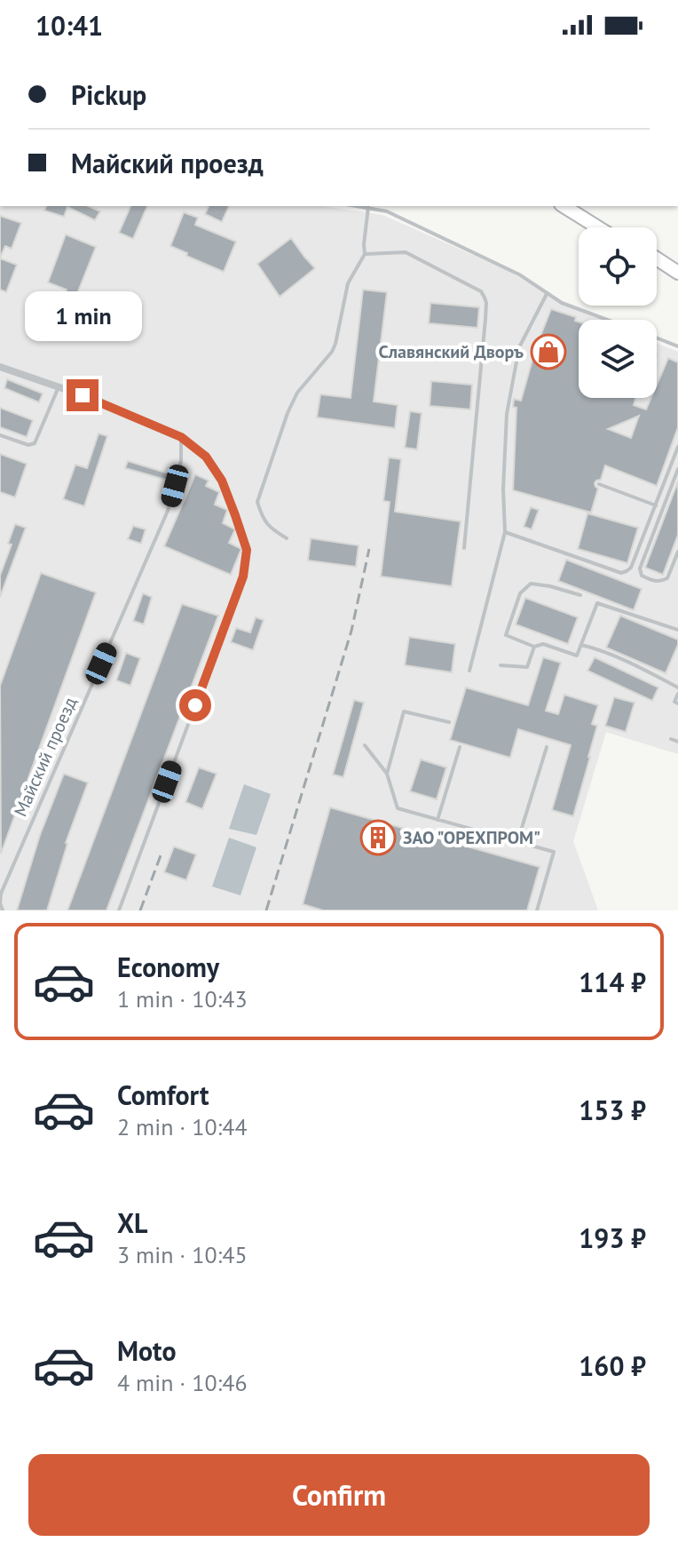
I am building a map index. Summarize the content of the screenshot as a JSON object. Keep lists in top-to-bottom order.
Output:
{
  "streets": {
    "lane": ["Майский проезд"]
  },
  "places": {
    "shop": ["Cлавянский Дворъ"],
    "building": ["ЗАО \"ОРЕХПРОМ\""]
  },
  "page": {
    "status": "10:41",
    "banner": ["Pickup", "Майский проезд"],
    "bubble": "1 min",
    "list": [
      {
        "name": "Economy",
        "note": "1 min · 10:43",
        "value": "114 ₽"
      },
      {
        "name": "Comfort",
        "note": "2 min · 10:44",
        "value": "153 ₽"
      },
      {
        "name": "XL",
        "note": "3 min · 10:45",
        "value": "193 ₽"
      },
      {
        "name": "Moto",
        "note": "4 min · 10:46",
        "value": "160 ₽"
      }
    ],
    "buttons": "Confirm"
  }
}
